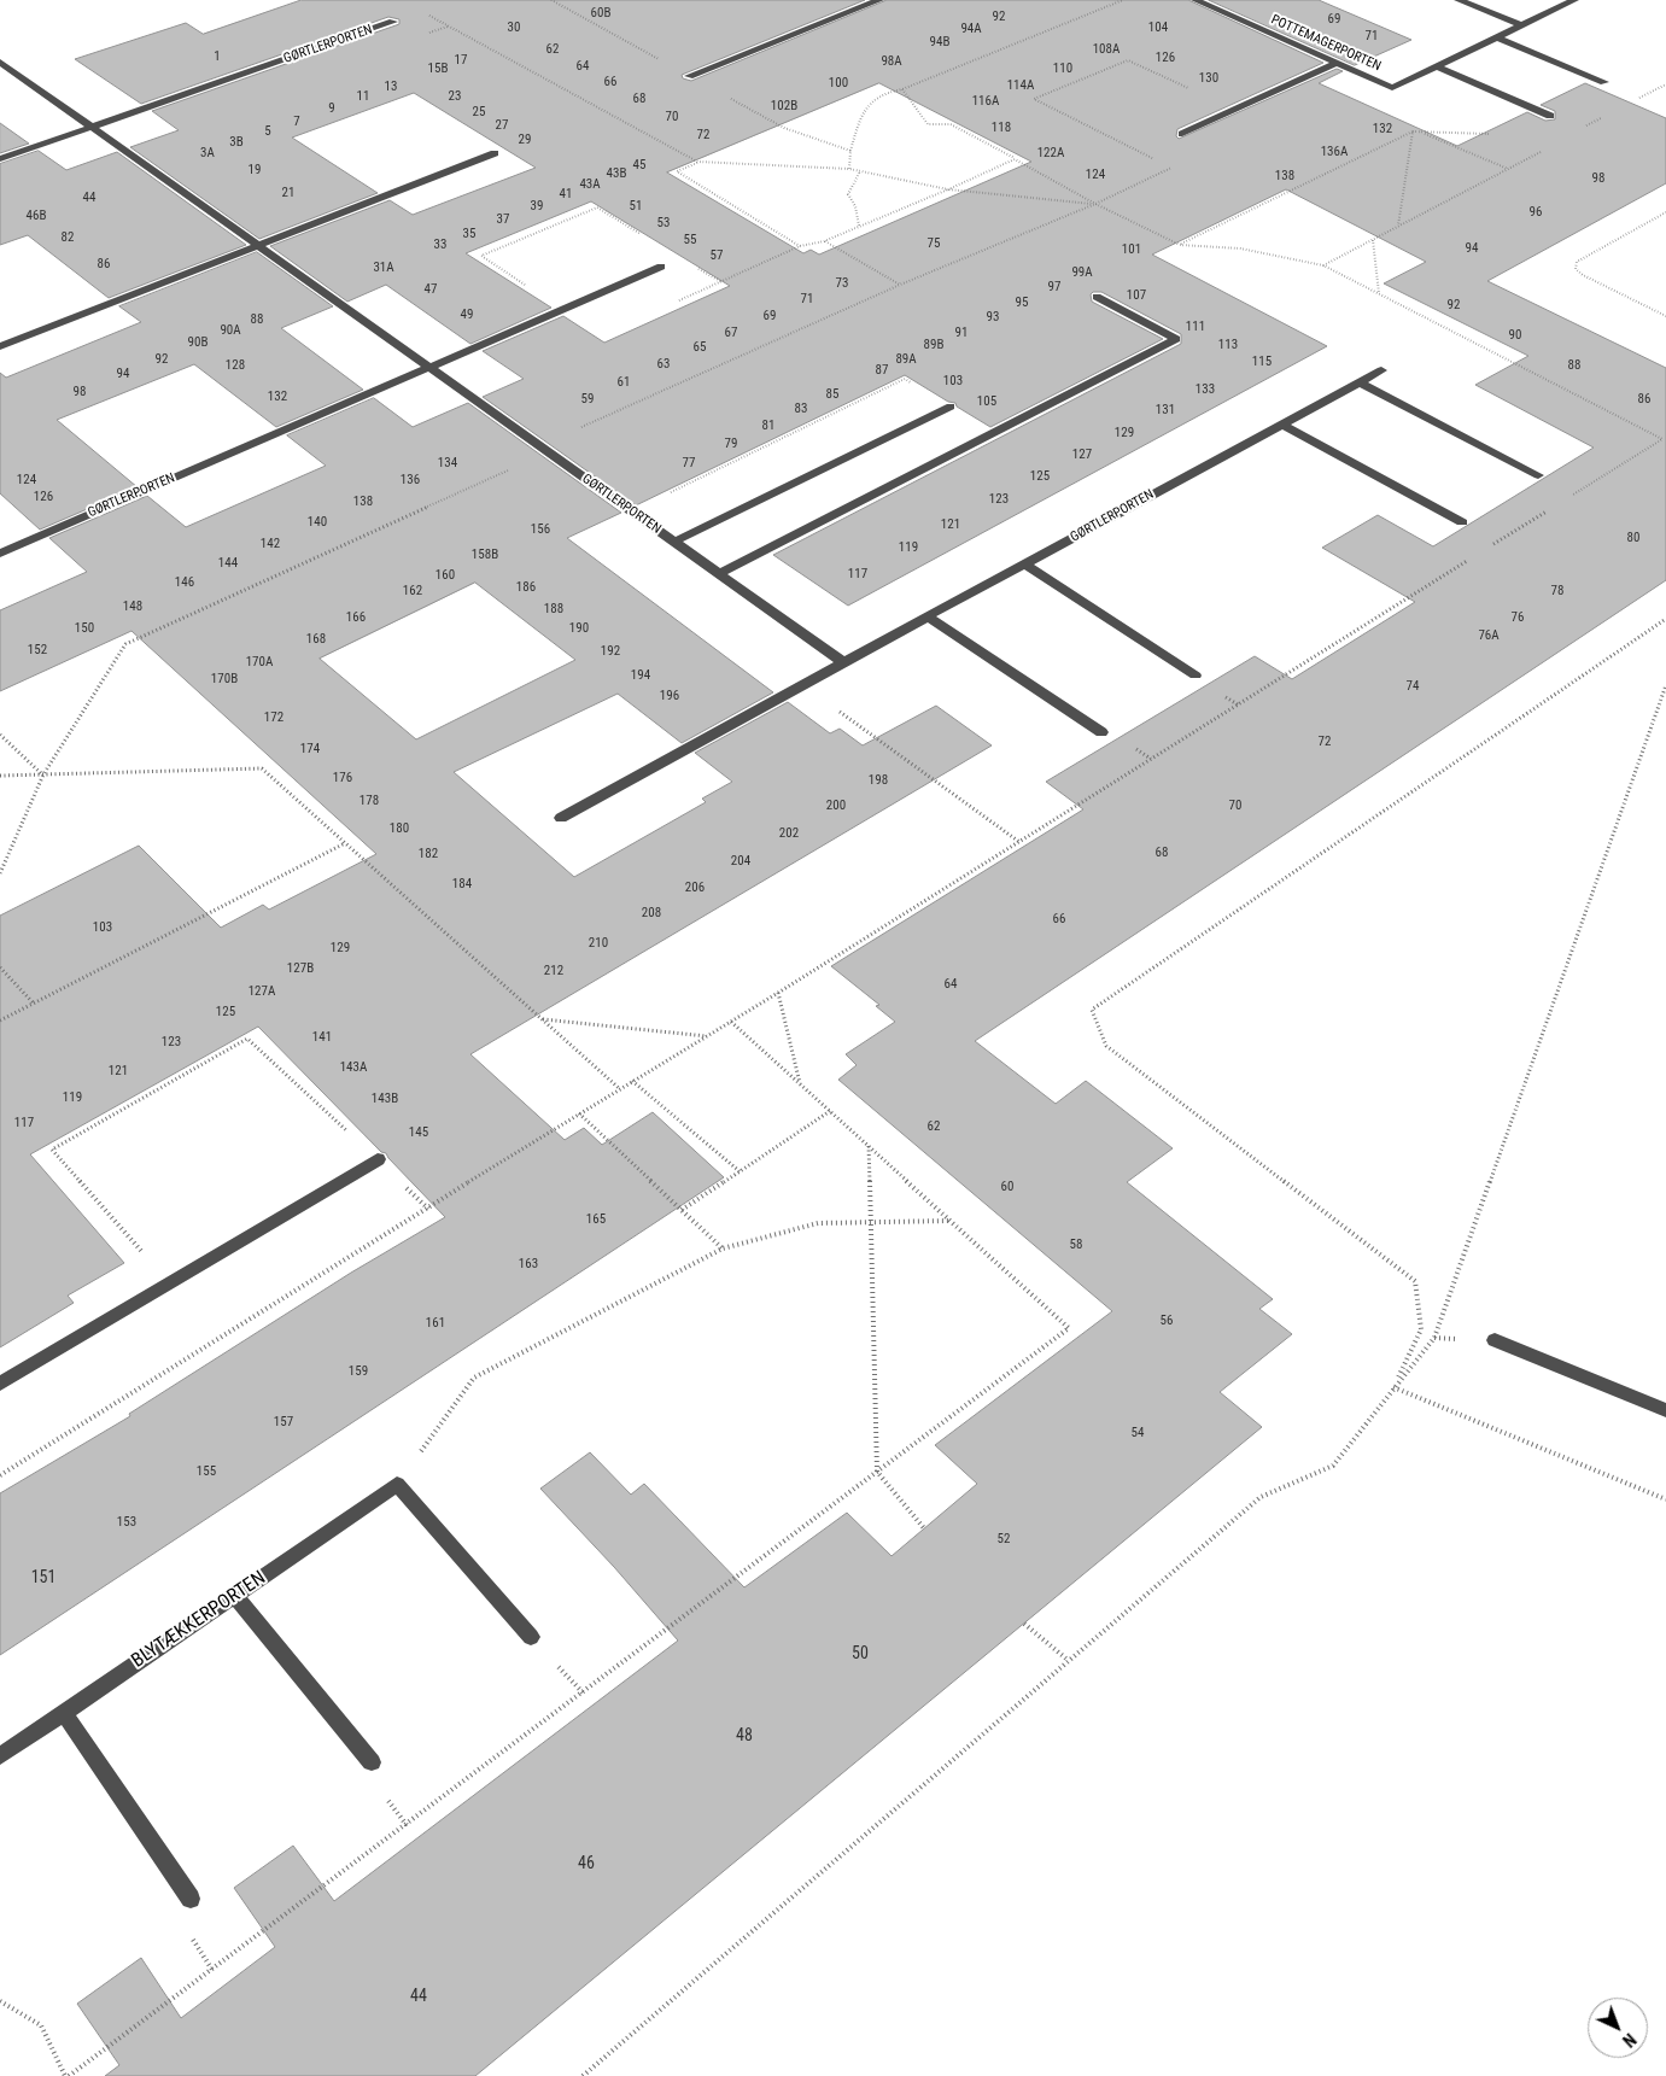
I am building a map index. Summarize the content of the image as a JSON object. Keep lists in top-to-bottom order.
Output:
{
  "streets": {
    "street": ["POTTEMAGERPORTEN", "GØRTLERPORTEN", "BLYTÆKKERPORTEN"]
  },
  "house_numbers": [
    "60B",
    "92",
    "69",
    "30",
    "104",
    "94A",
    "71",
    "94B",
    "62",
    "108A",
    "1",
    "126",
    "17",
    "98A",
    "64",
    "15B",
    "110",
    "130",
    "66",
    "100",
    "114A",
    "13",
    "11",
    "23",
    "68",
    "116A",
    "102B",
    "9",
    "25",
    "70",
    "7",
    "27",
    "118",
    "132",
    "5",
    "72",
    "29",
    "3B",
    "136A",
    "3A",
    "122A",
    "45",
    "19",
    "43B",
    "124",
    "138",
    "98",
    "43A",
    "21",
    "41",
    "44",
    "39",
    "51",
    "96",
    "46B",
    "37",
    "53",
    "35",
    "82",
    "55",
    "75",
    "33",
    "94",
    "101",
    "57",
    "86",
    "31A",
    "99A",
    "73",
    "97",
    "47",
    "107",
    "71",
    "95",
    "92",
    "49",
    "69",
    "93",
    "88",
    "111",
    "90A",
    "67",
    "91",
    "90",
    "90B",
    "89B",
    "113",
    "65",
    "92",
    "89A",
    "115",
    "63",
    "128",
    "88",
    "87",
    "94",
    "103",
    "61",
    "133",
    "98",
    "85",
    "132",
    "59",
    "86",
    "105",
    "83",
    "131",
    "81",
    "129",
    "79",
    "127",
    "134",
    "77",
    "125",
    "124",
    "136",
    "126",
    "123",
    "138",
    "140",
    "121",
    "156",
    "80",
    "142",
    "119",
    "158B",
    "144",
    "117",
    "160",
    "146",
    "186",
    "162",
    "78",
    "148",
    "188",
    "166",
    "76",
    "150",
    "190",
    "76A",
    "168",
    "152",
    "192",
    "170A",
    "194",
    "170B",
    "74",
    "196",
    "172",
    "72",
    "174",
    "176",
    "198",
    "178",
    "200",
    "70",
    "180",
    "202",
    "68",
    "182",
    "204",
    "184",
    "206",
    "208",
    "66",
    "103",
    "210",
    "129",
    "127B",
    "212",
    "64",
    "127A",
    "125",
    "141",
    "123",
    "143A",
    "121",
    "119",
    "143B",
    "117",
    "62",
    "145",
    "60",
    "165",
    "58",
    "163",
    "56",
    "161",
    "159",
    "157",
    "54",
    "155",
    "153",
    "52",
    "151",
    "50",
    "48",
    "46",
    "44"
  ],
  "north": "bottom right"
}
